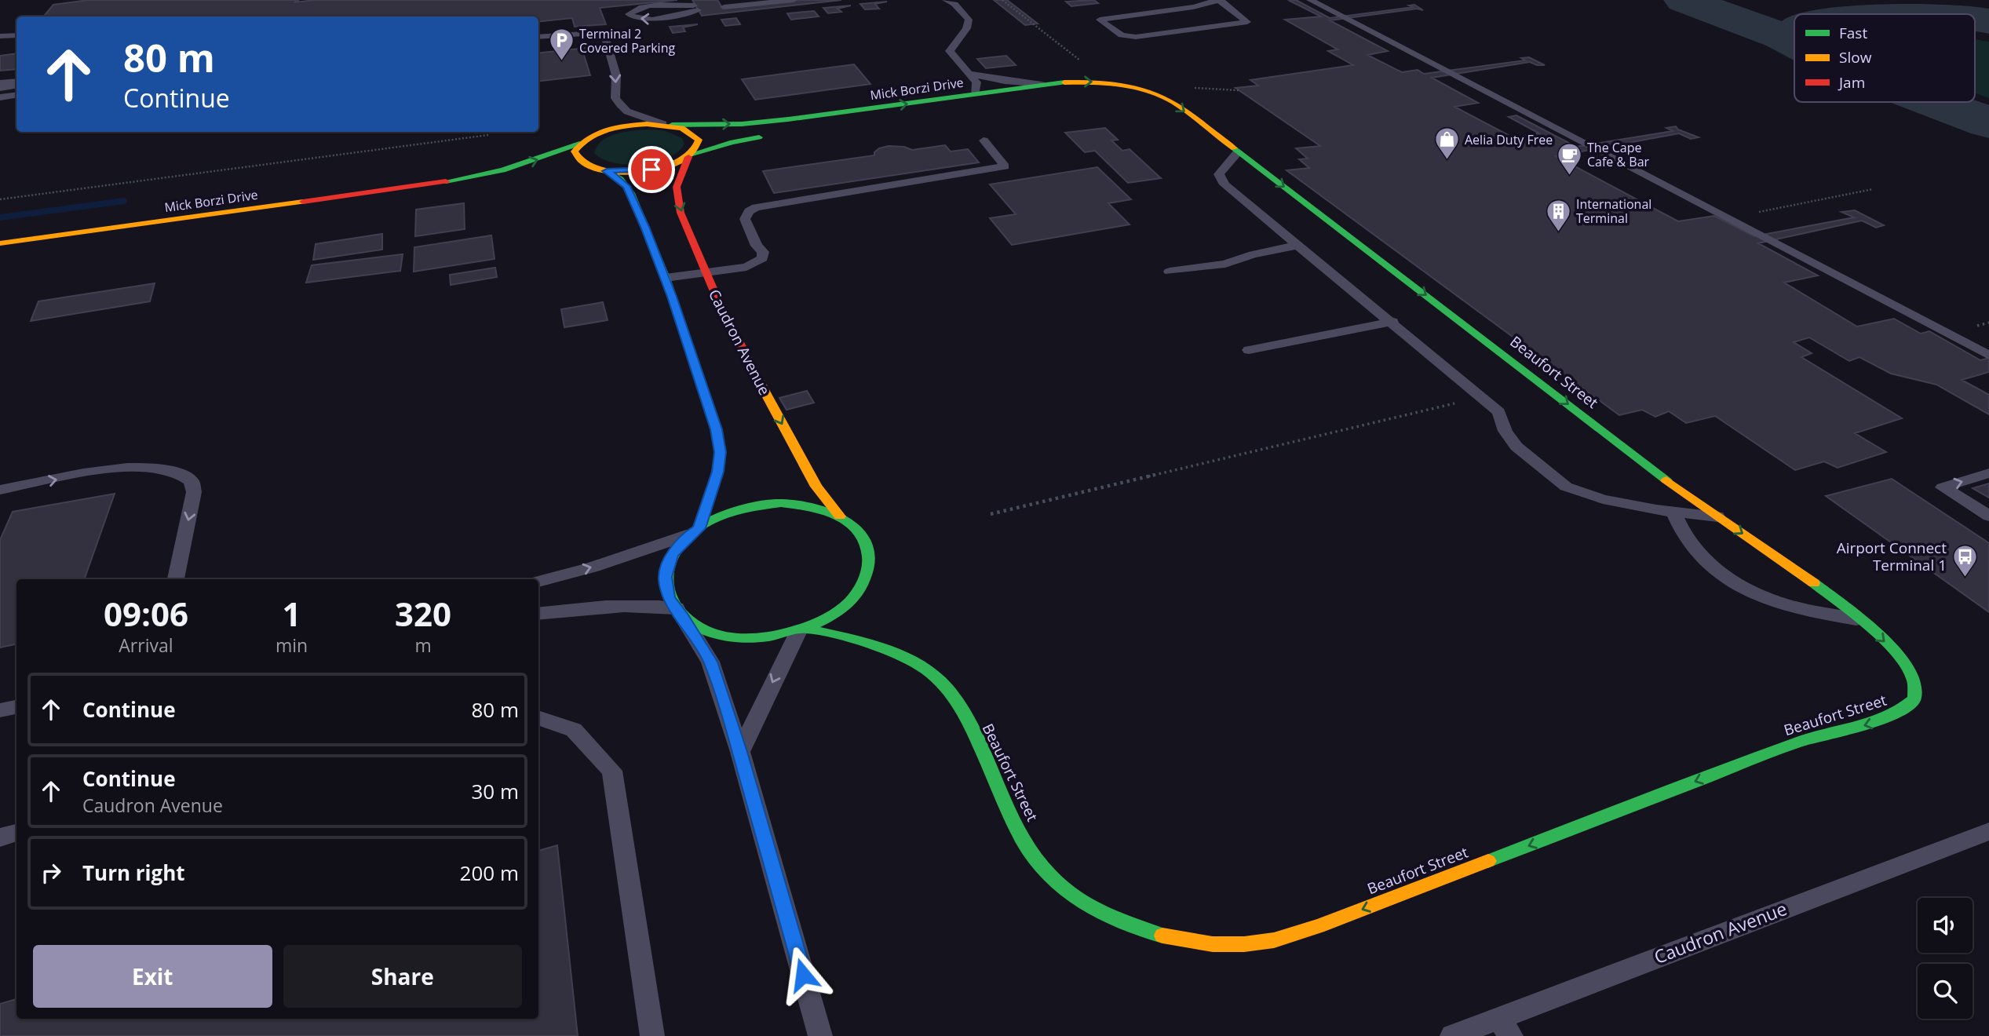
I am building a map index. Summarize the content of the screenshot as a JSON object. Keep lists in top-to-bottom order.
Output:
{
  "streets": {
    "street": ["Mick Borzi Drive", "Caudron Avenue", "Beaufort Street"]
  },
  "crossings": [
    ["Mick Borzi Drive", "Beaufort Street"],
    ["Caudron Avenue", "Beaufort Street"]
  ],
  "places": {
    "parking": ["Terminal 2 Covered Parking"],
    "shop": ["Aelia Duty Free"],
    "cafe": ["The Cape Cafe & Bar"],
    "building": ["International Terminal"],
    "bus stop": ["Airport Connect Terminal 1"]
  },
  "legend": ["Fast", "Slow", "Jam"],
  "page": {
    "turn": ["80 m", "Continue"],
    "eta": [
      "09:06",
      "Arrival",
      "1",
      "min",
      "320",
      "m"
    ],
    "list": [
      {
        "name": "Continue",
        "value": "80 m"
      },
      {
        "name": "Continue",
        "note": "Caudron Avenue",
        "value": "30 m"
      },
      {
        "name": "Turn right",
        "value": "200 m"
      }
    ],
    "buttons": ["Exit", "Share"]
  }
}
